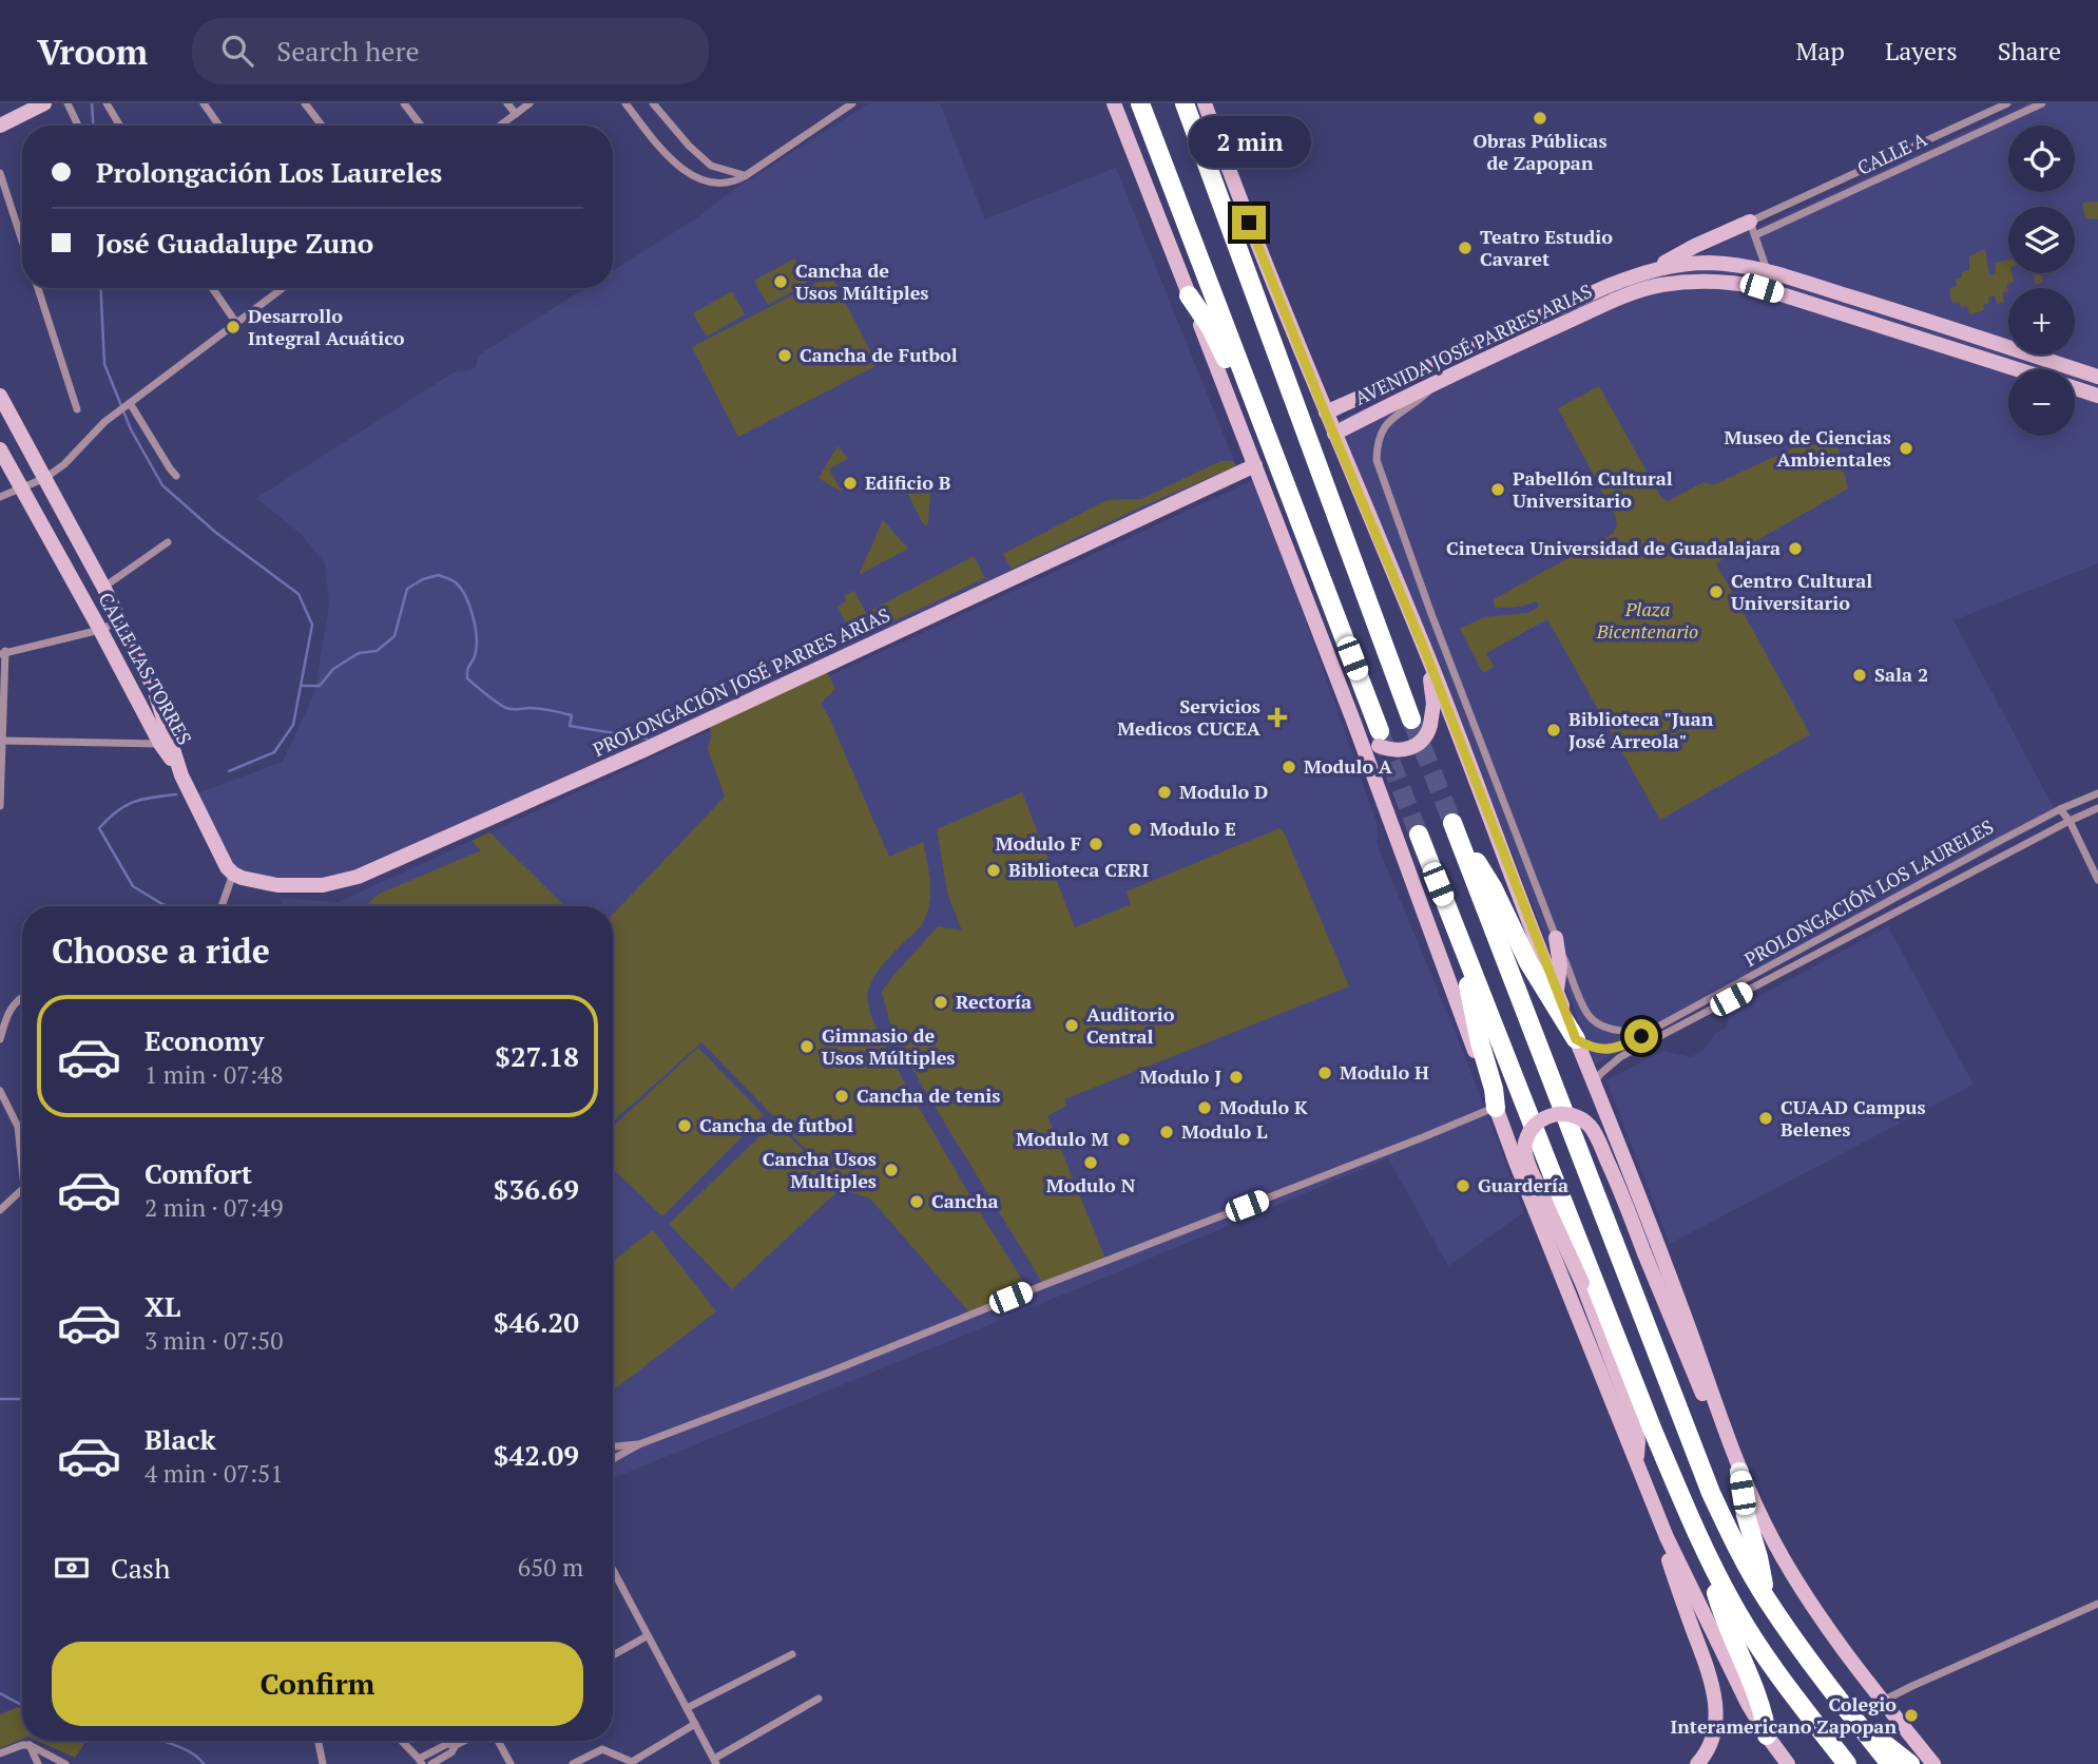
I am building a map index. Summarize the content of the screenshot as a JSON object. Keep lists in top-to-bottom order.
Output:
{
  "streets": {
    "main road": ["AVENIDA JOSÉ PARRES ARIAS", "CALLE LAS TORRES", "PROLONGACIÓN JOSÉ PARRES ARIAS"],
    "street": ["CALLE A", "PROLONGACIÓN LOS LAURELES"]
  },
  "crossings": [
    ["CALLE LAS TORRES", "PROLONGACIÓN JOSÉ PARRES ARIAS"]
  ],
  "parks": ["Plaza Bicentenario"],
  "places": {
    "other": [
      "Obras Públicas de Zapopan",
      "Teatro Estudio Cavaret",
      "Cancha de Usos Múltiples",
      "Desarrollo Integral Acuático",
      "Cancha de Futbol",
      "Museo de Ciencias Ambientales",
      "Edificio B",
      "Pabellón Cultural Universitario",
      "Cineteca Universidad de Guadalajara",
      "Centro Cultural Universitario",
      "Sala 2",
      "Biblioteca \"Juan José Arreola\"",
      "Modulo A",
      "Modulo D",
      "Modulo E",
      "Modulo F",
      "Biblioteca CERI",
      "Rectoría",
      "Auditorio Central",
      "Gimnasio de Usos Múltiples",
      "Modulo H",
      "Modulo J",
      "Cancha de tenis",
      "Modulo K",
      "CUAAD Campus Belenes",
      "Cancha de futbol",
      "Modulo L",
      "Modulo M",
      "Modulo N",
      "Cancha Usos Multiples",
      "Guardería",
      "Cancha",
      "Colegio Interamericano Zapopan"
    ],
    "health": ["Servicios Medicos CUCEA"]
  },
  "page": {
    "header": "Vroom",
    "search": "Search here",
    "nav": ["Map", "Layers", "Share"],
    "bubble": "2 min",
    "map_buttons": ["+", "−"],
    "banner": ["Prolongación Los Laureles", "José Guadalupe Zuno"],
    "heading": "Choose a ride",
    "list": [
      {
        "name": "Economy",
        "note": "1 min · 07:48",
        "value": "$27.18"
      },
      {
        "name": "Comfort",
        "note": "2 min · 07:49",
        "value": "$36.69"
      },
      {
        "name": "XL",
        "note": "3 min · 07:50",
        "value": "$46.20"
      },
      {
        "name": "Black",
        "note": "4 min · 07:51",
        "value": "$42.09"
      }
    ],
    "pay": ["Cash", "650 m"],
    "buttons": "Confirm"
  }
}
